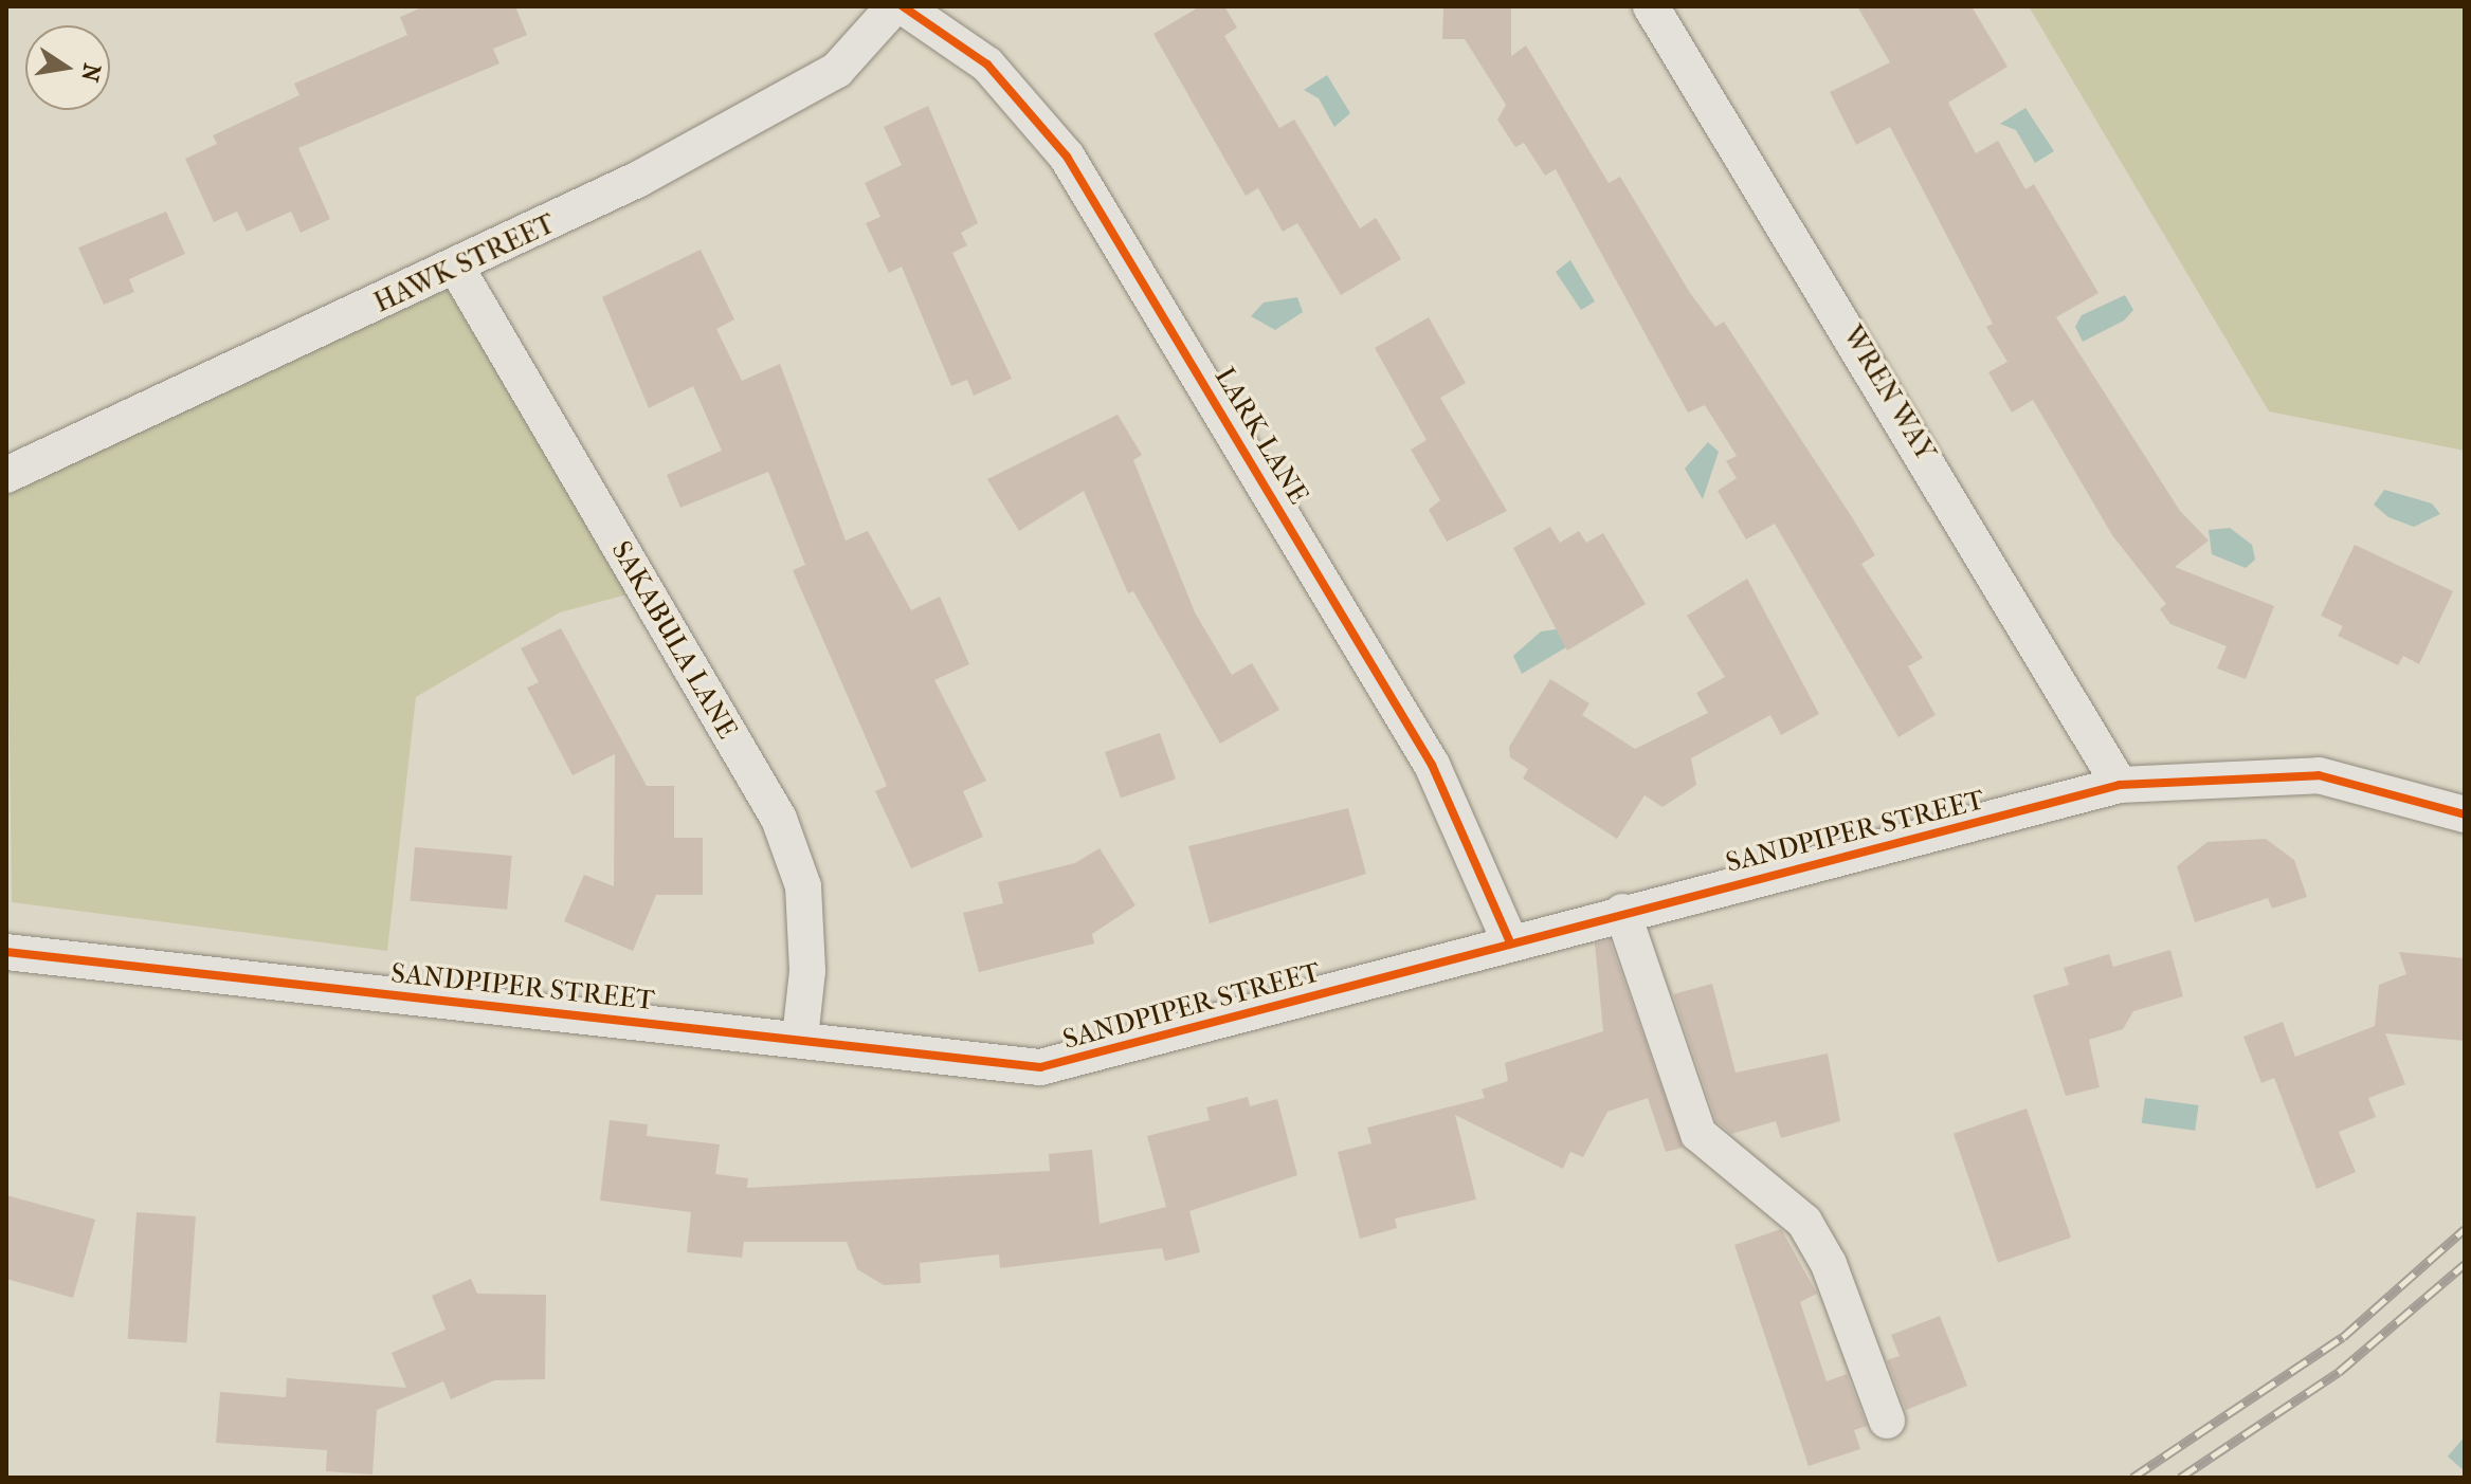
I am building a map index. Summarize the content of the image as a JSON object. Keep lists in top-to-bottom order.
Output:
{
  "streets": {
    "street": [
      "HAWK STREET",
      "WREN WAY",
      "LARK LANE",
      "SAKABULA LANE",
      "SANDPIPER STREET"
    ]
  },
  "crossings": [
    ["HAWK STREET", "SAKABULA LANE"],
    ["WREN WAY", "SANDPIPER STREET"],
    ["LARK LANE", "SANDPIPER STREET"],
    ["SAKABULA LANE", "SANDPIPER STREET"]
  ],
  "north": "right"
}
